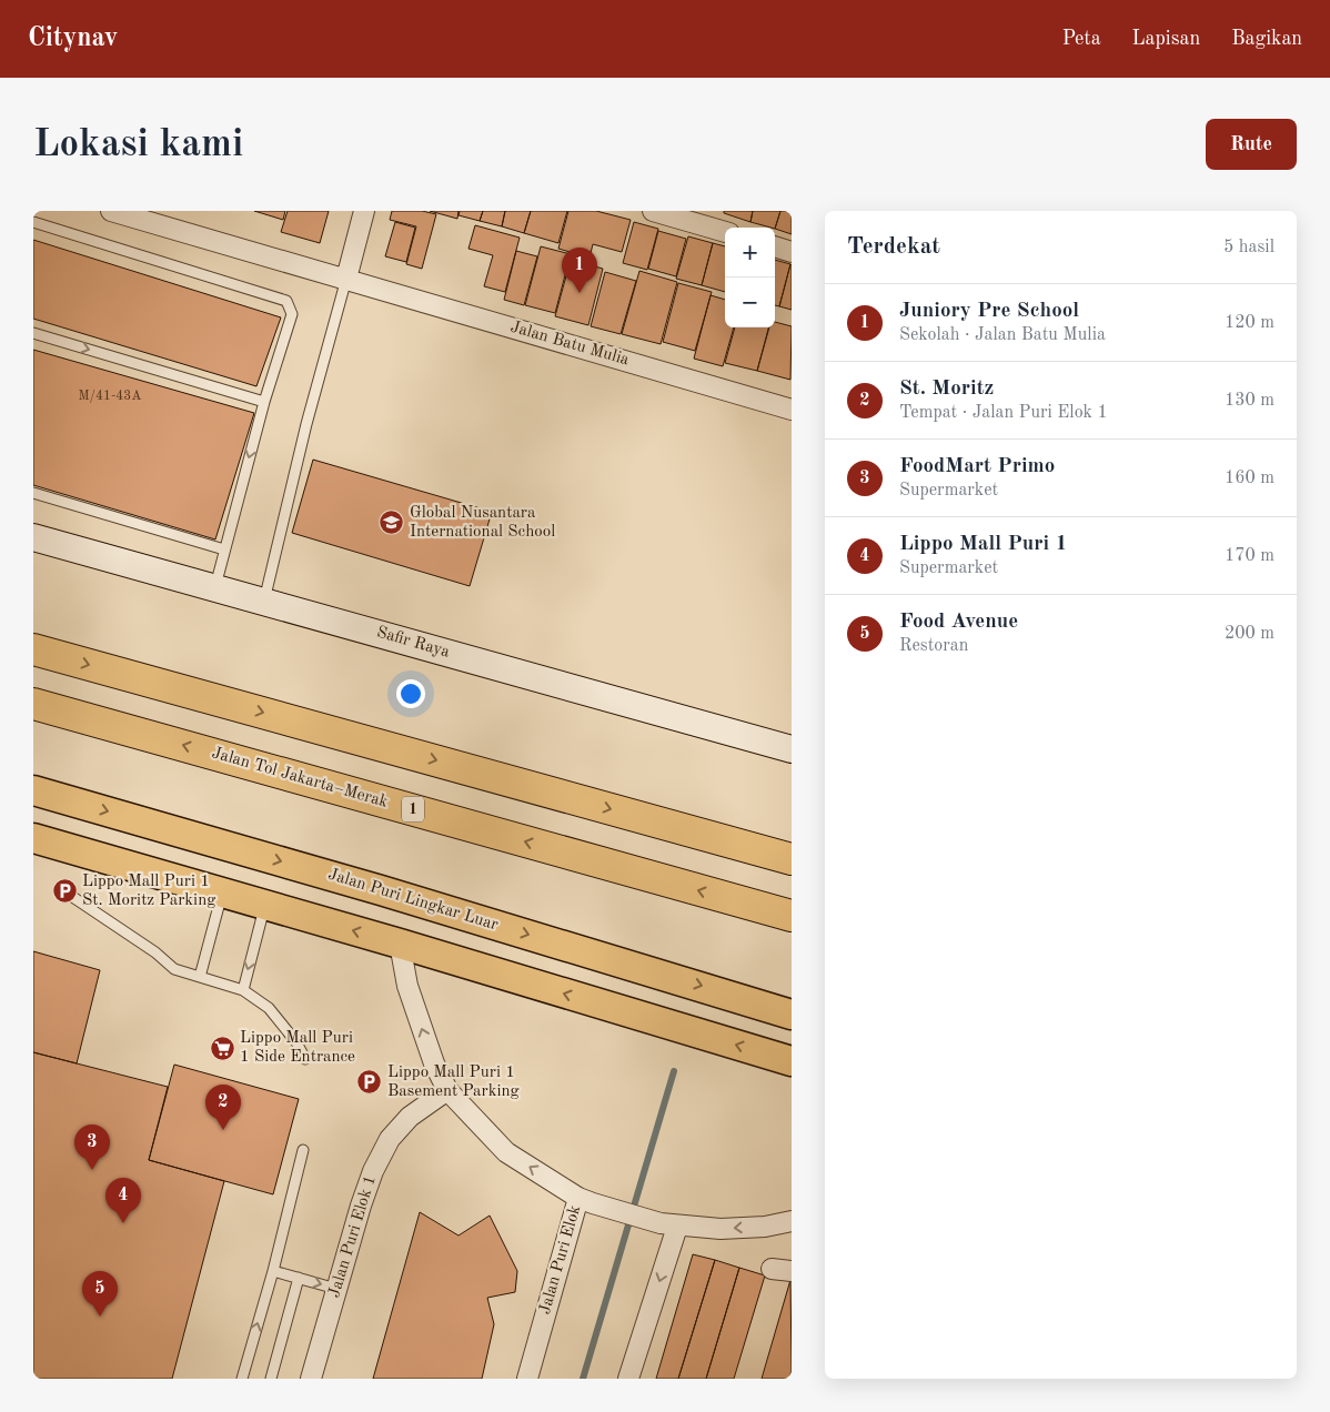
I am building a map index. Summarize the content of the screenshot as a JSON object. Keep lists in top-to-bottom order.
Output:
{
  "streets": {
    "highway": ["Jalan Tol Jakarta–Merak", "1"],
    "main road": ["Jalan Puri Lingkar Luar"],
    "street": [
      "Jalan Batu Mulia",
      "Safir Raya",
      "Jalan Puri Elok 1",
      "Jalan Puri Elok"
    ]
  },
  "crossings": [
    ["Jalan Puri Elok 1", "Jalan Puri Elok"]
  ],
  "one_way": ["Jalan Puri Elok"],
  "places": {
    "school or university": ["Global Nusantara International School"],
    "parking": ["Lippo Mall Puri 1 St. Moritz Parking", "Lippo Mall Puri 1 Basement Parking"],
    "supermarket": ["Lippo Mall Puri 1 Side Entrance"]
  },
  "house_numbers": ["M/41-43A"],
  "page": {
    "header": "Citynav",
    "nav": ["Peta", "Lapisan", "Bagikan"],
    "buttons": "Rute",
    "title": "Lokasi kami",
    "heading": ["Terdekat", "5 hasil"],
    "map_buttons": ["+", "−"],
    "pins": [
      "1",
      "2",
      "3",
      "4",
      "5"
    ],
    "list": [
      {
        "mark": "1",
        "name": "Juniory Pre School",
        "note": "Sekolah · Jalan Batu Mulia",
        "value": "120 m"
      },
      {
        "mark": "2",
        "name": "St. Moritz",
        "note": "Tempat · Jalan Puri Elok 1",
        "value": "130 m"
      },
      {
        "mark": "3",
        "name": "FoodMart Primo",
        "note": "Supermarket",
        "value": "160 m"
      },
      {
        "mark": "4",
        "name": "Lippo Mall Puri 1",
        "note": "Supermarket",
        "value": "170 m"
      },
      {
        "mark": "5",
        "name": "Food Avenue",
        "note": "Restoran",
        "value": "200 m"
      }
    ]
  }
}
